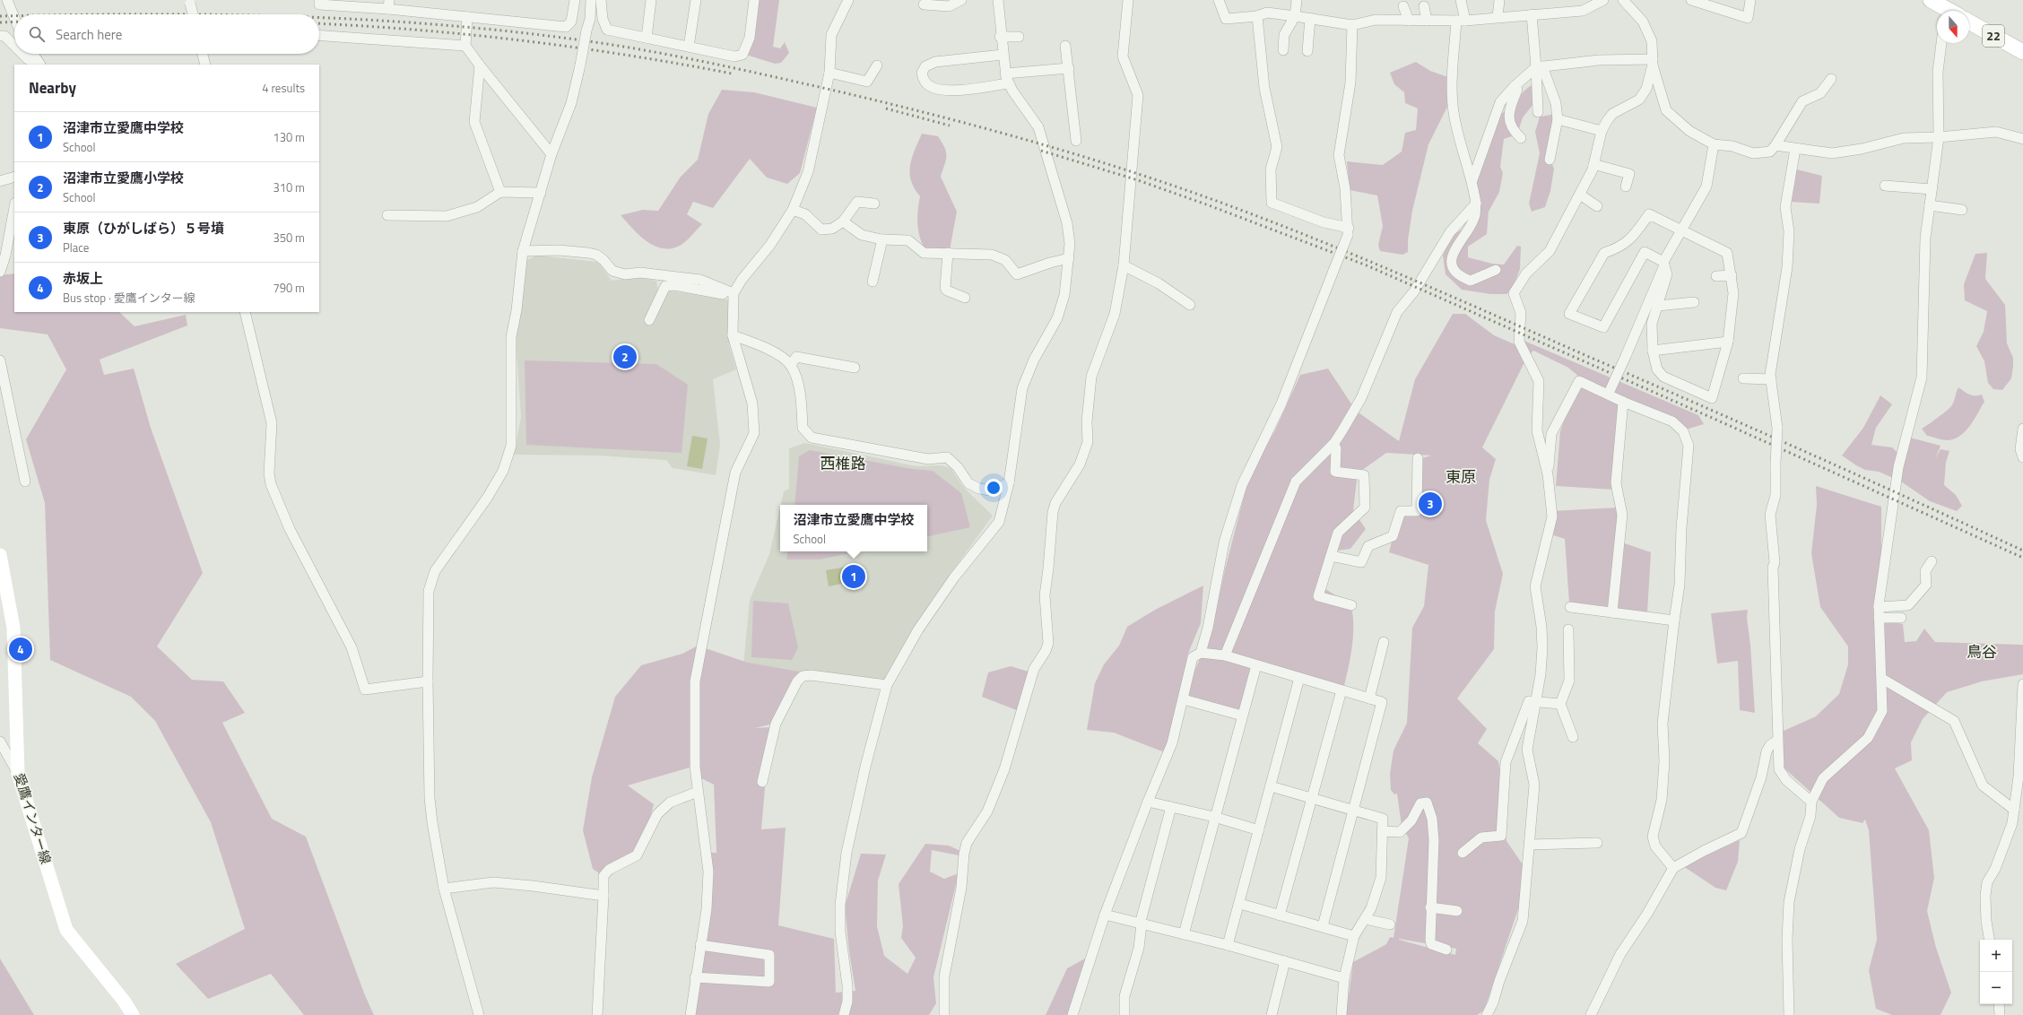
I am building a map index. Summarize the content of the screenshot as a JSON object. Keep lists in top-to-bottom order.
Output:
{
  "streets": {
    "main road": ["22", "愛鷹インター線"]
  },
  "districts": ["西椎路", "東原", "鳥谷"],
  "north": "bottom",
  "page": {
    "search": "Search here",
    "heading": ["Nearby", "4 results"],
    "list": [
      {
        "mark": "1",
        "name": "沼津市立愛鷹中学校",
        "note": "School",
        "value": "130 m"
      },
      {
        "mark": "2",
        "name": "沼津市立愛鷹小学校",
        "note": "School",
        "value": "310 m"
      },
      {
        "mark": "3",
        "name": "東原（ひがしばら）５号墳",
        "note": "Place",
        "value": "350 m"
      },
      {
        "mark": "4",
        "name": "赤坂上",
        "note": "Bus stop · 愛鷹インター線",
        "value": "790 m"
      }
    ],
    "pins": [
      "2",
      "3",
      "1",
      "4"
    ],
    "popup": ["沼津市立愛鷹中学校", "School"],
    "map_buttons": ["+", "−"]
  }
}
